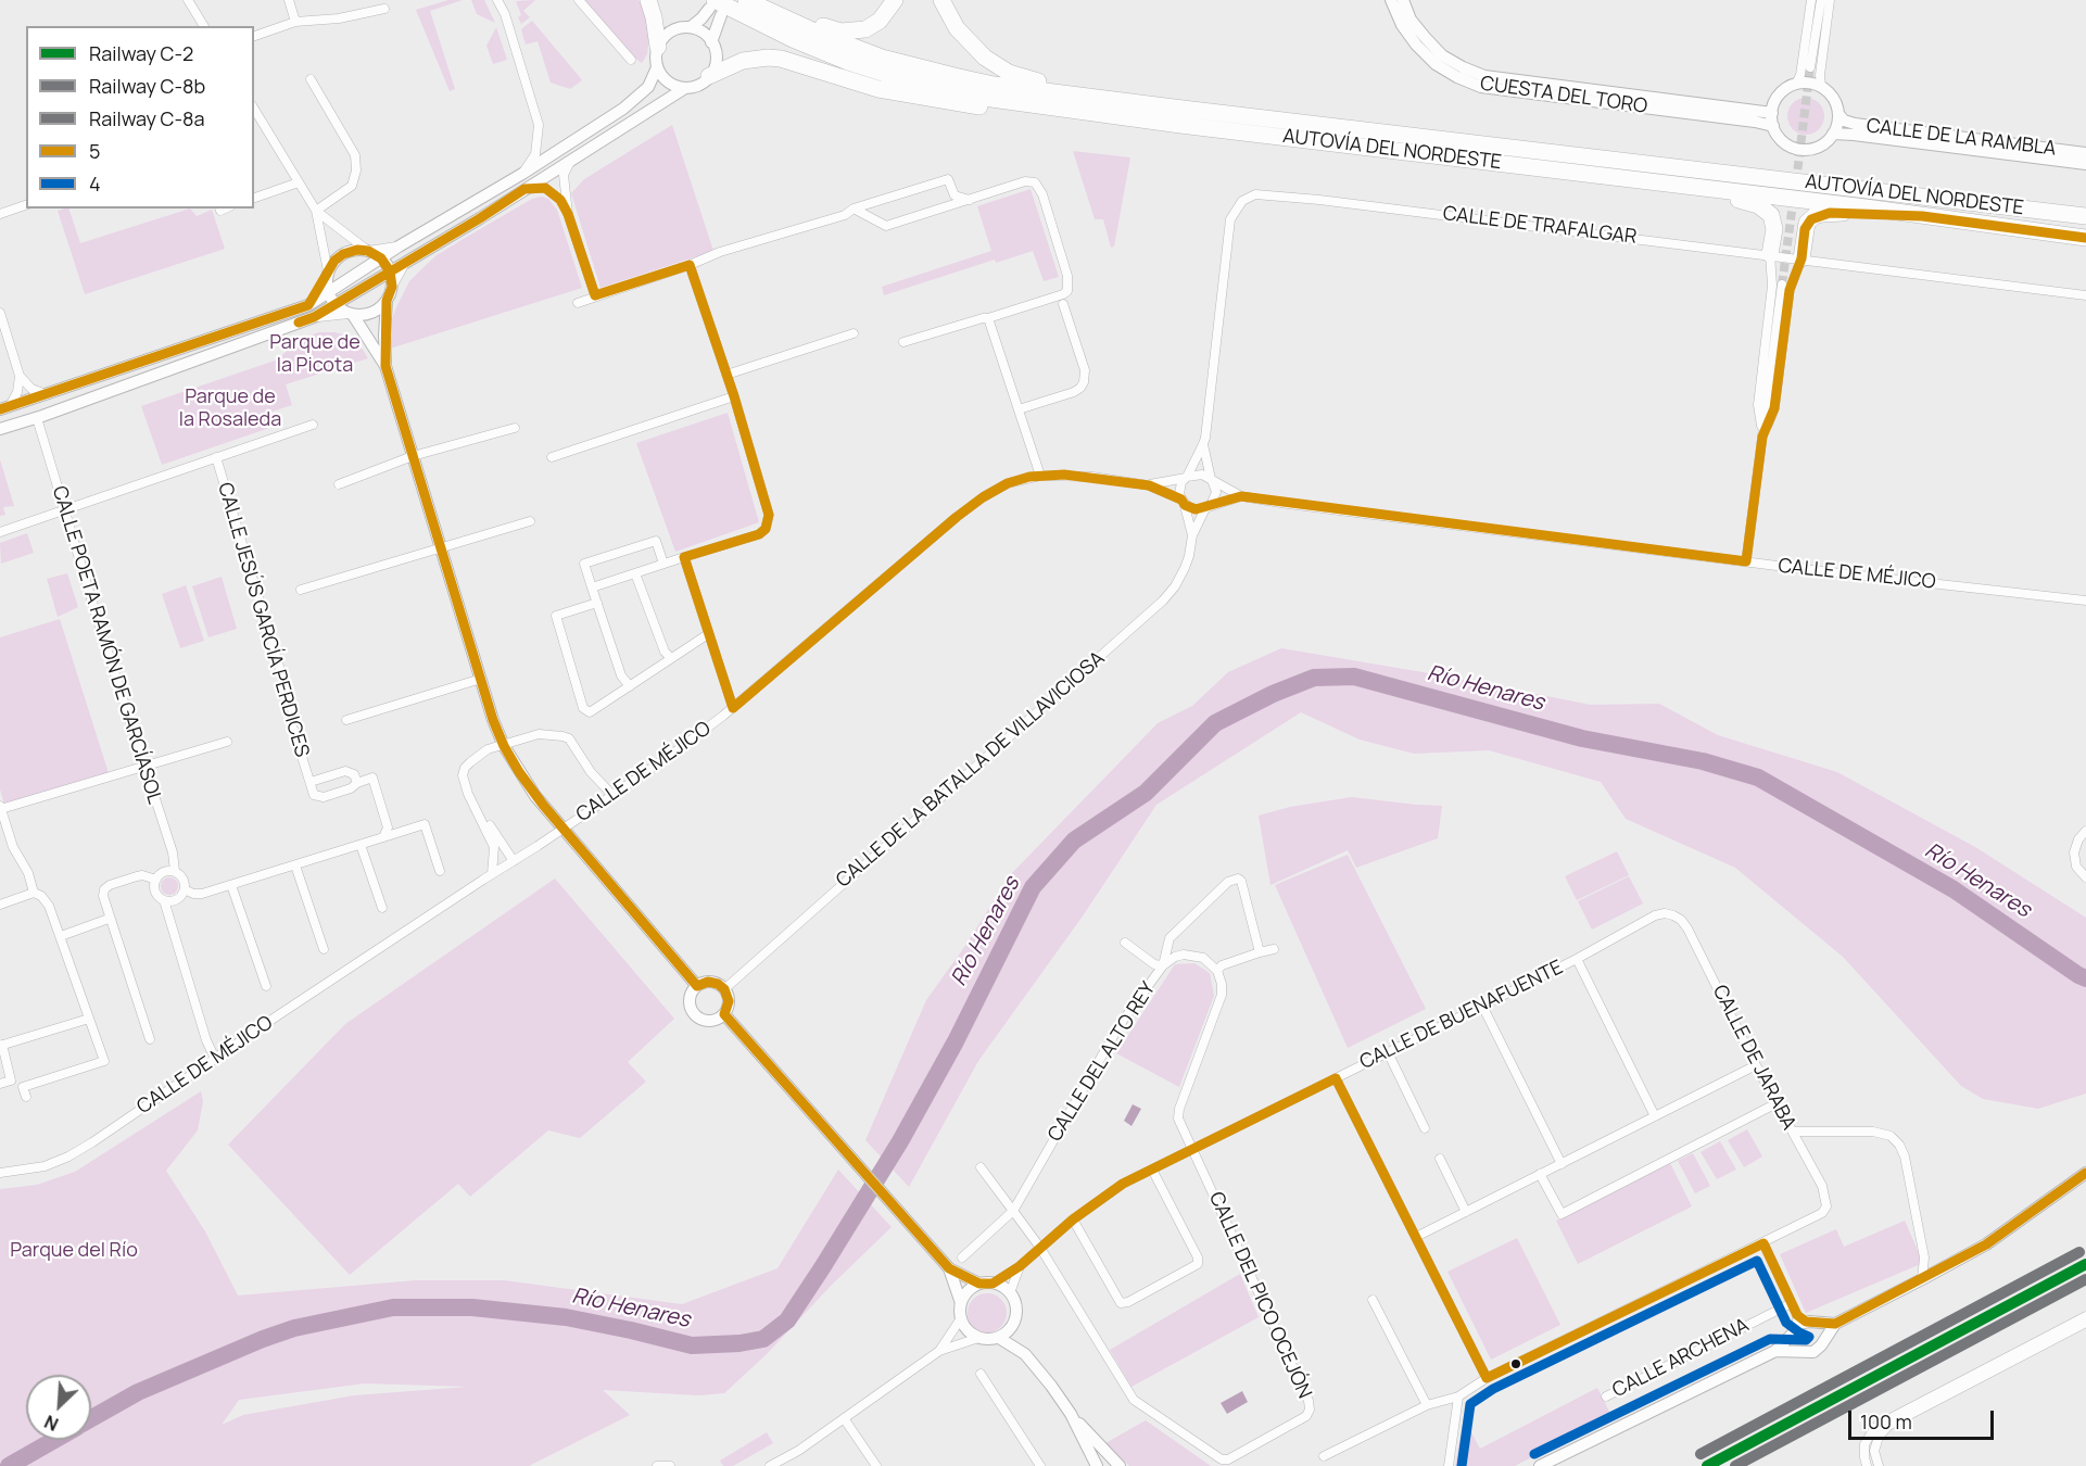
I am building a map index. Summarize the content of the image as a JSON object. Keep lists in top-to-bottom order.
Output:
{
  "streets": {
    "highway": ["AUTOVÍA DEL NORDESTE"],
    "street": [
      "CUESTA DEL TORO",
      "CALLE DE LA RAMBLA",
      "CALLE DE TRAFALGAR",
      "CALLE DE MÉJICO",
      "CALLE JESÚS GARCÍA PERDICES",
      "CALLE POETA RAMÓN DE GARCÍASOL",
      "CALLE DE LA BATALLA DE VILLAVICIOSA",
      "CALLE DE BUENAFUENTE",
      "CALLE DE JARABA",
      "CALLE DEL ALTO REY",
      "CALLE DEL PICO OCEJÓN",
      "CALLE ARCHENA"
    ]
  },
  "crossings": [
    ["CUESTA DEL TORO", "CALLE DE LA RAMBLA"],
    ["CALLE DE TRAFALGAR", "CALLE DE MÉJICO"],
    ["CALLE DE TRAFALGAR", "CALLE DE LA BATALLA DE VILLAVICIOSA"],
    ["CALLE DE MÉJICO", "CALLE DE LA BATALLA DE VILLAVICIOSA"],
    ["CALLE DE BUENAFUENTE", "CALLE DE JARABA"],
    ["CALLE DE BUENAFUENTE", "CALLE DEL PICO OCEJÓN"],
    ["CALLE DEL ALTO REY", "CALLE DEL PICO OCEJÓN"]
  ],
  "water": ["Río Henares"],
  "parks": ["Parque de la Picota", "Parque de la Rosaleda", "Parque del Río"],
  "lines": [
    "transit line 5",
    "rail line C-8a",
    "transit line 4",
    "rail line C-2",
    "rail line C-8b"
  ],
  "legend": [
    "Railway C-2",
    "Railway C-8b",
    "Railway C-8a",
    "5",
    "4"
  ],
  "scale_bar": "100 m",
  "north": "bottom left"
}
